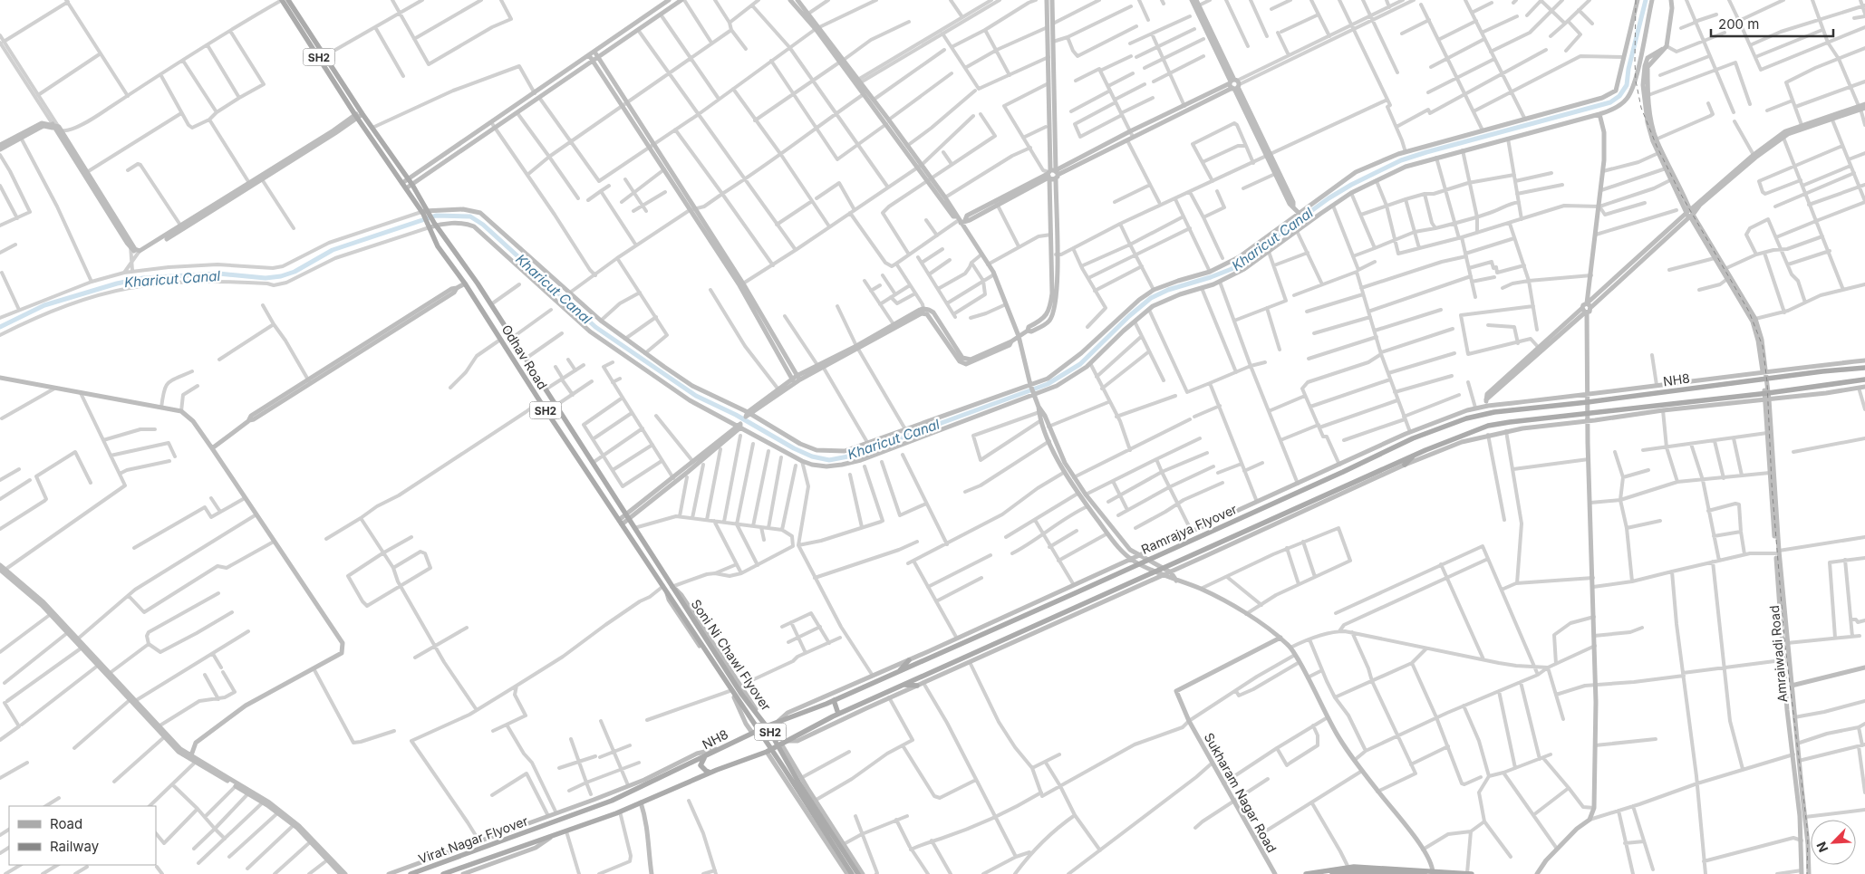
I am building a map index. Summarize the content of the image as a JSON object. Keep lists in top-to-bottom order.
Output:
{
  "streets": {
    "main road": [
      "SH2",
      "Odhav Road",
      "NH8",
      "Ramrajya Flyover",
      "Soni Ni Chawl Flyover",
      "Virat Nagar Flyover"
    ],
    "street": ["Amraiwadi Road", "Sukharam Nagar Road"]
  },
  "crossings": [
    ["SH2", "Odhav Road"],
    ["Odhav Road", "Soni Ni Chawl Flyover"],
    ["NH8", "Ramrajya Flyover"],
    ["NH8", "Virat Nagar Flyover"]
  ],
  "water": ["Kharicut Canal"],
  "legend": ["Road", "Railway"],
  "scale_bar": "200 m",
  "north": "bottom left"
}
